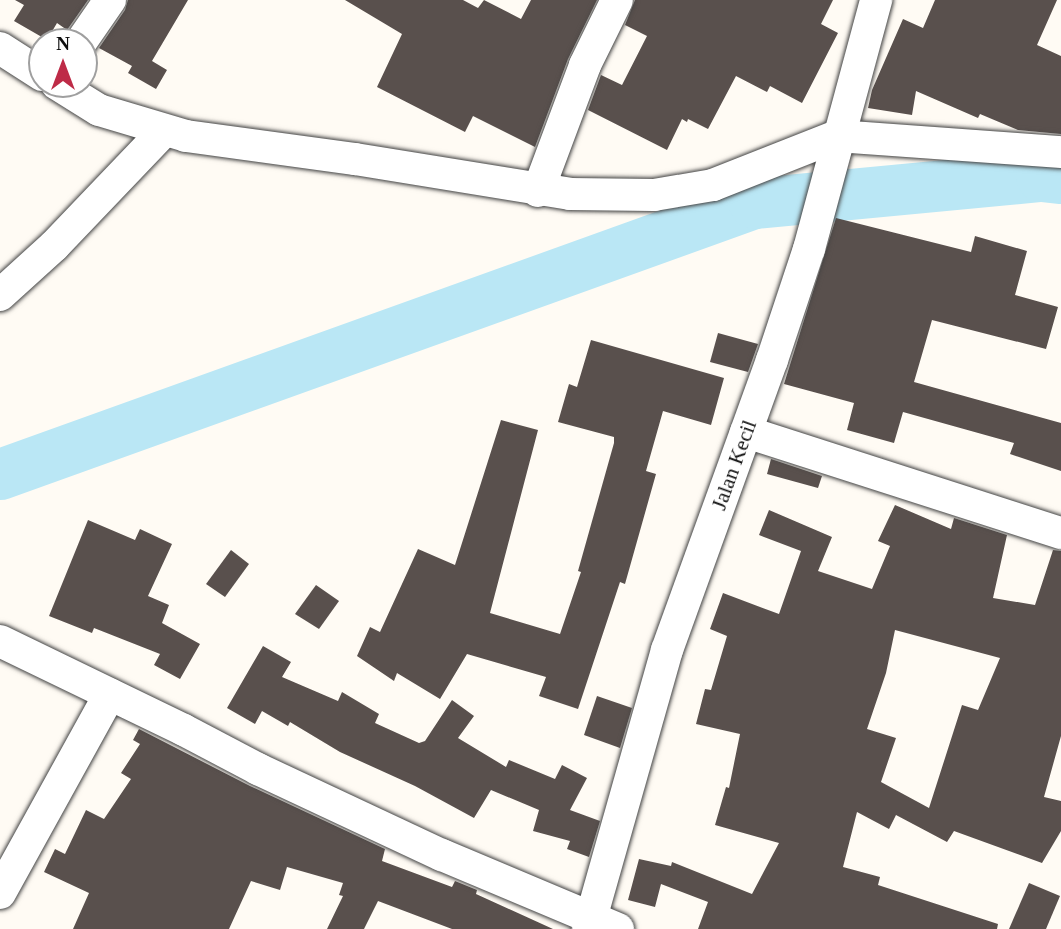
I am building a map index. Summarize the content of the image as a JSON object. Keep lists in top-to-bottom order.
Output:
{
  "streets": {
    "street": ["Jalan Kecil"]
  },
  "north": "top"
}
